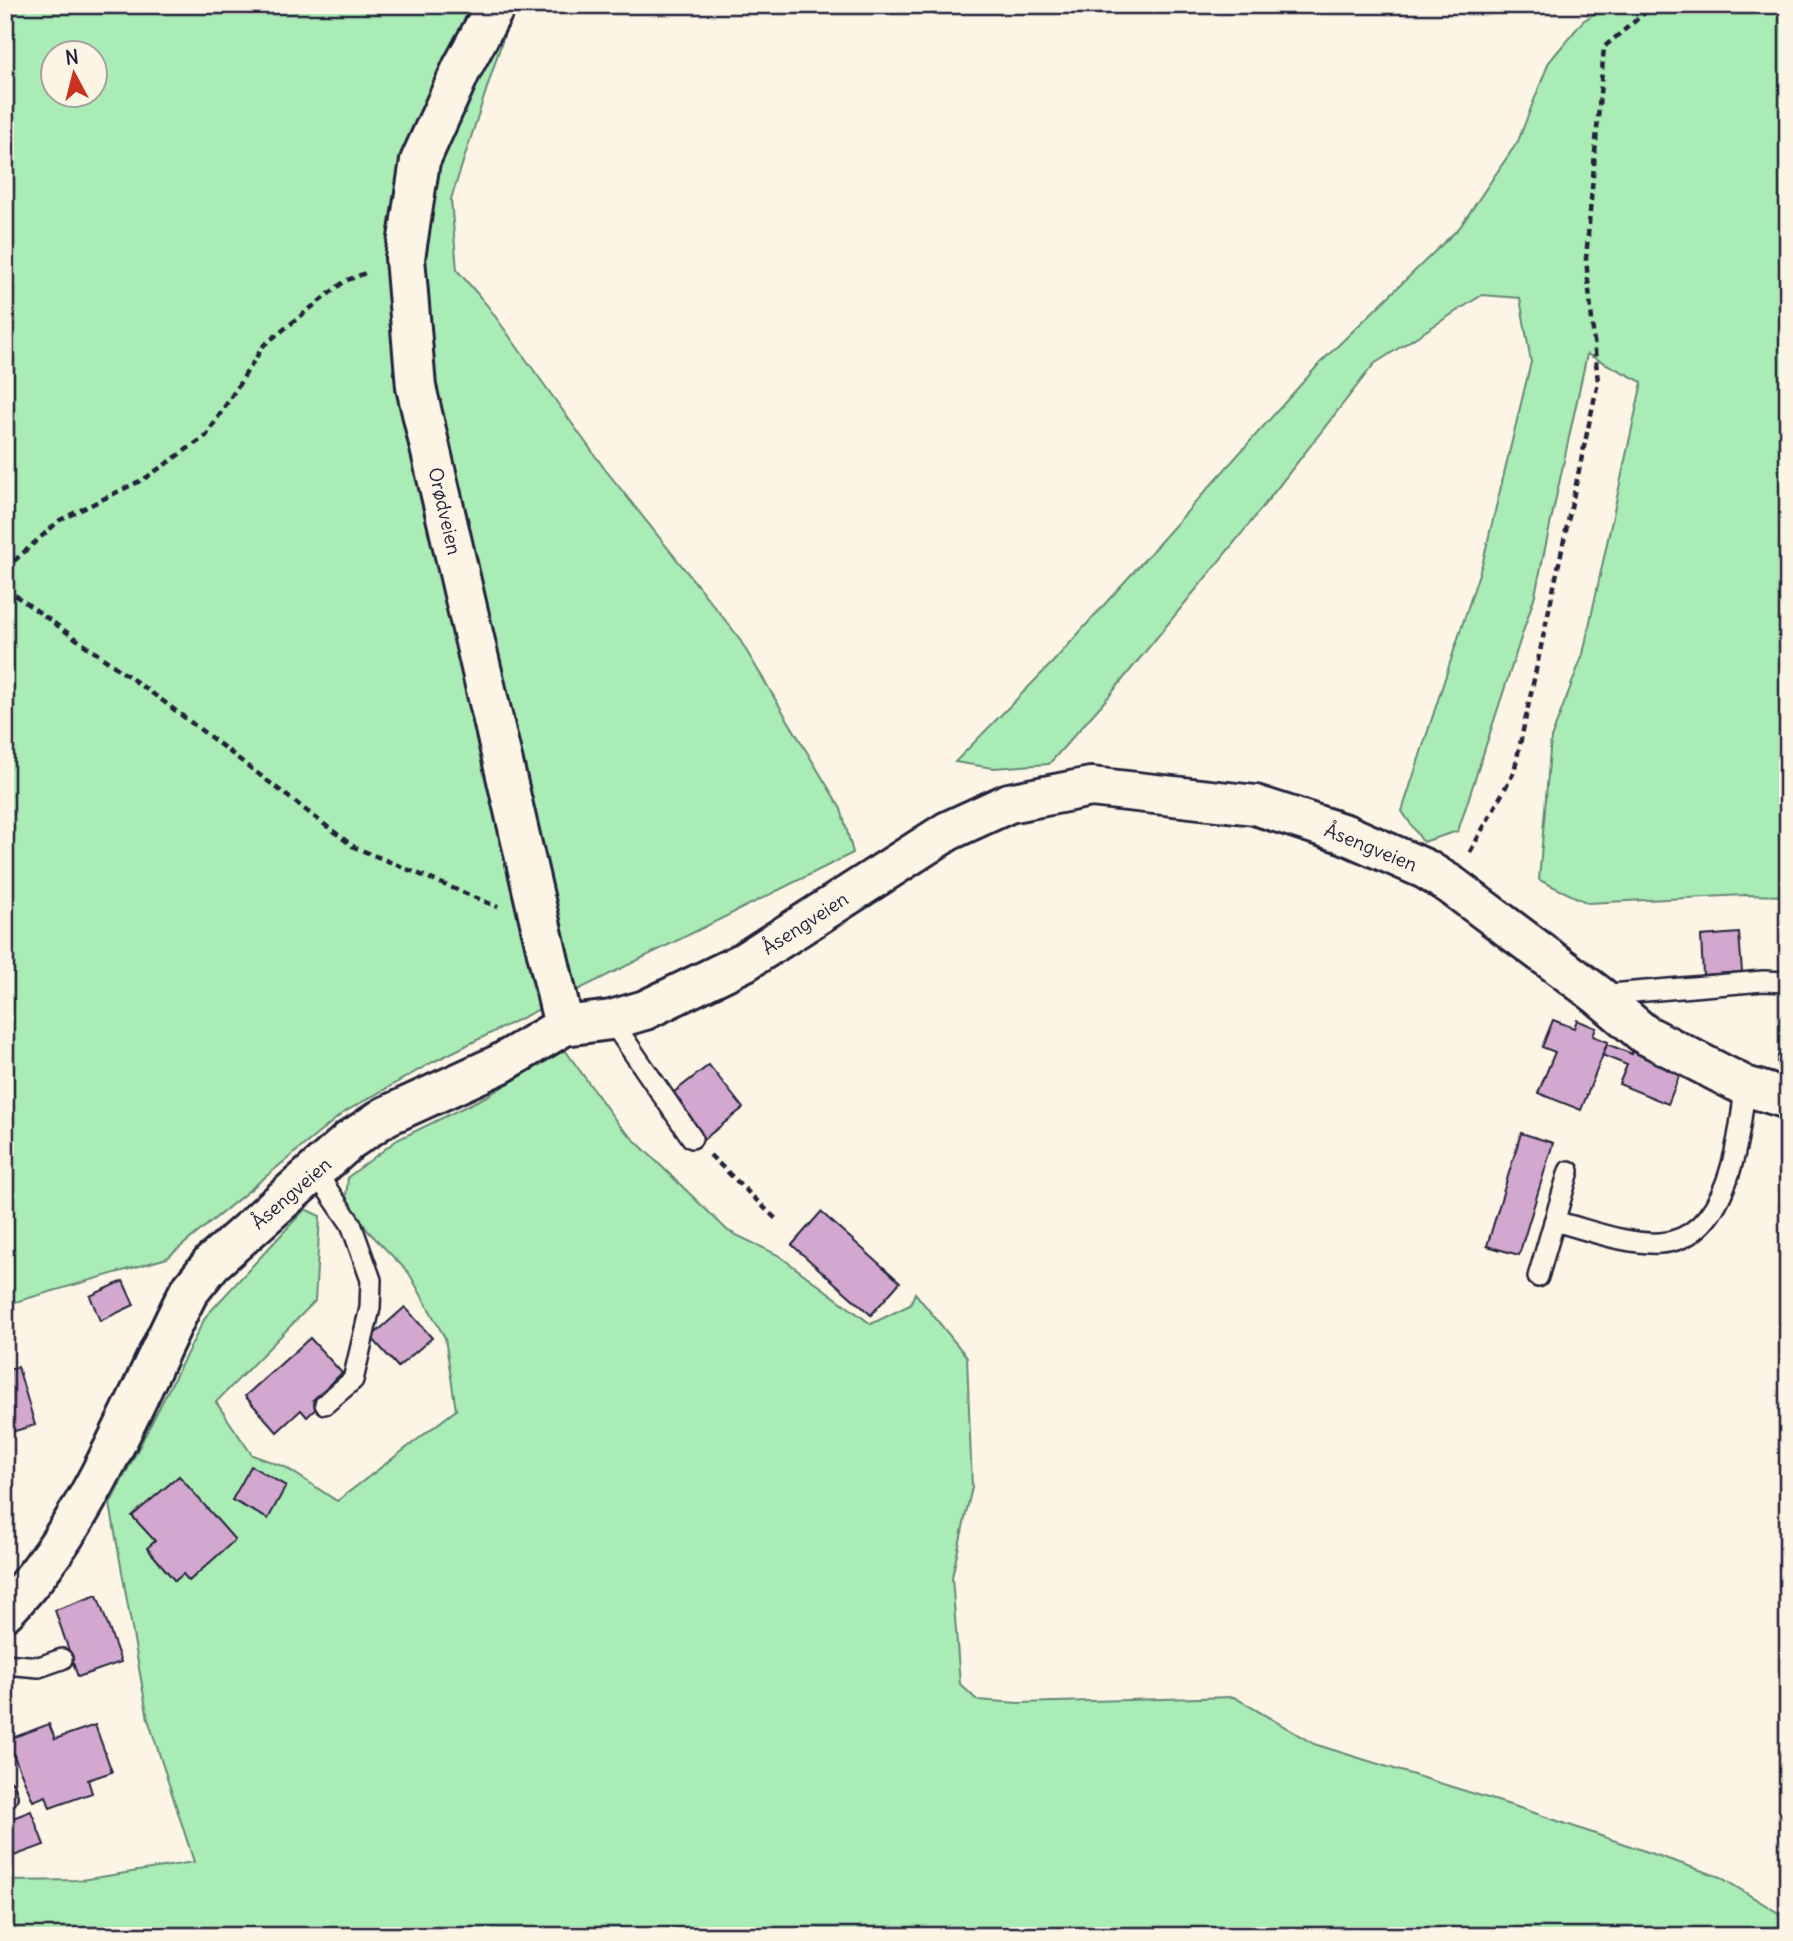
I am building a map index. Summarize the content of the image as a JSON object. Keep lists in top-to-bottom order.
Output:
{
  "streets": {
    "street": ["Orødveien", "Åsengveien"]
  },
  "crossings": [
    ["Orødveien", "Åsengveien"]
  ],
  "north": "top"
}
